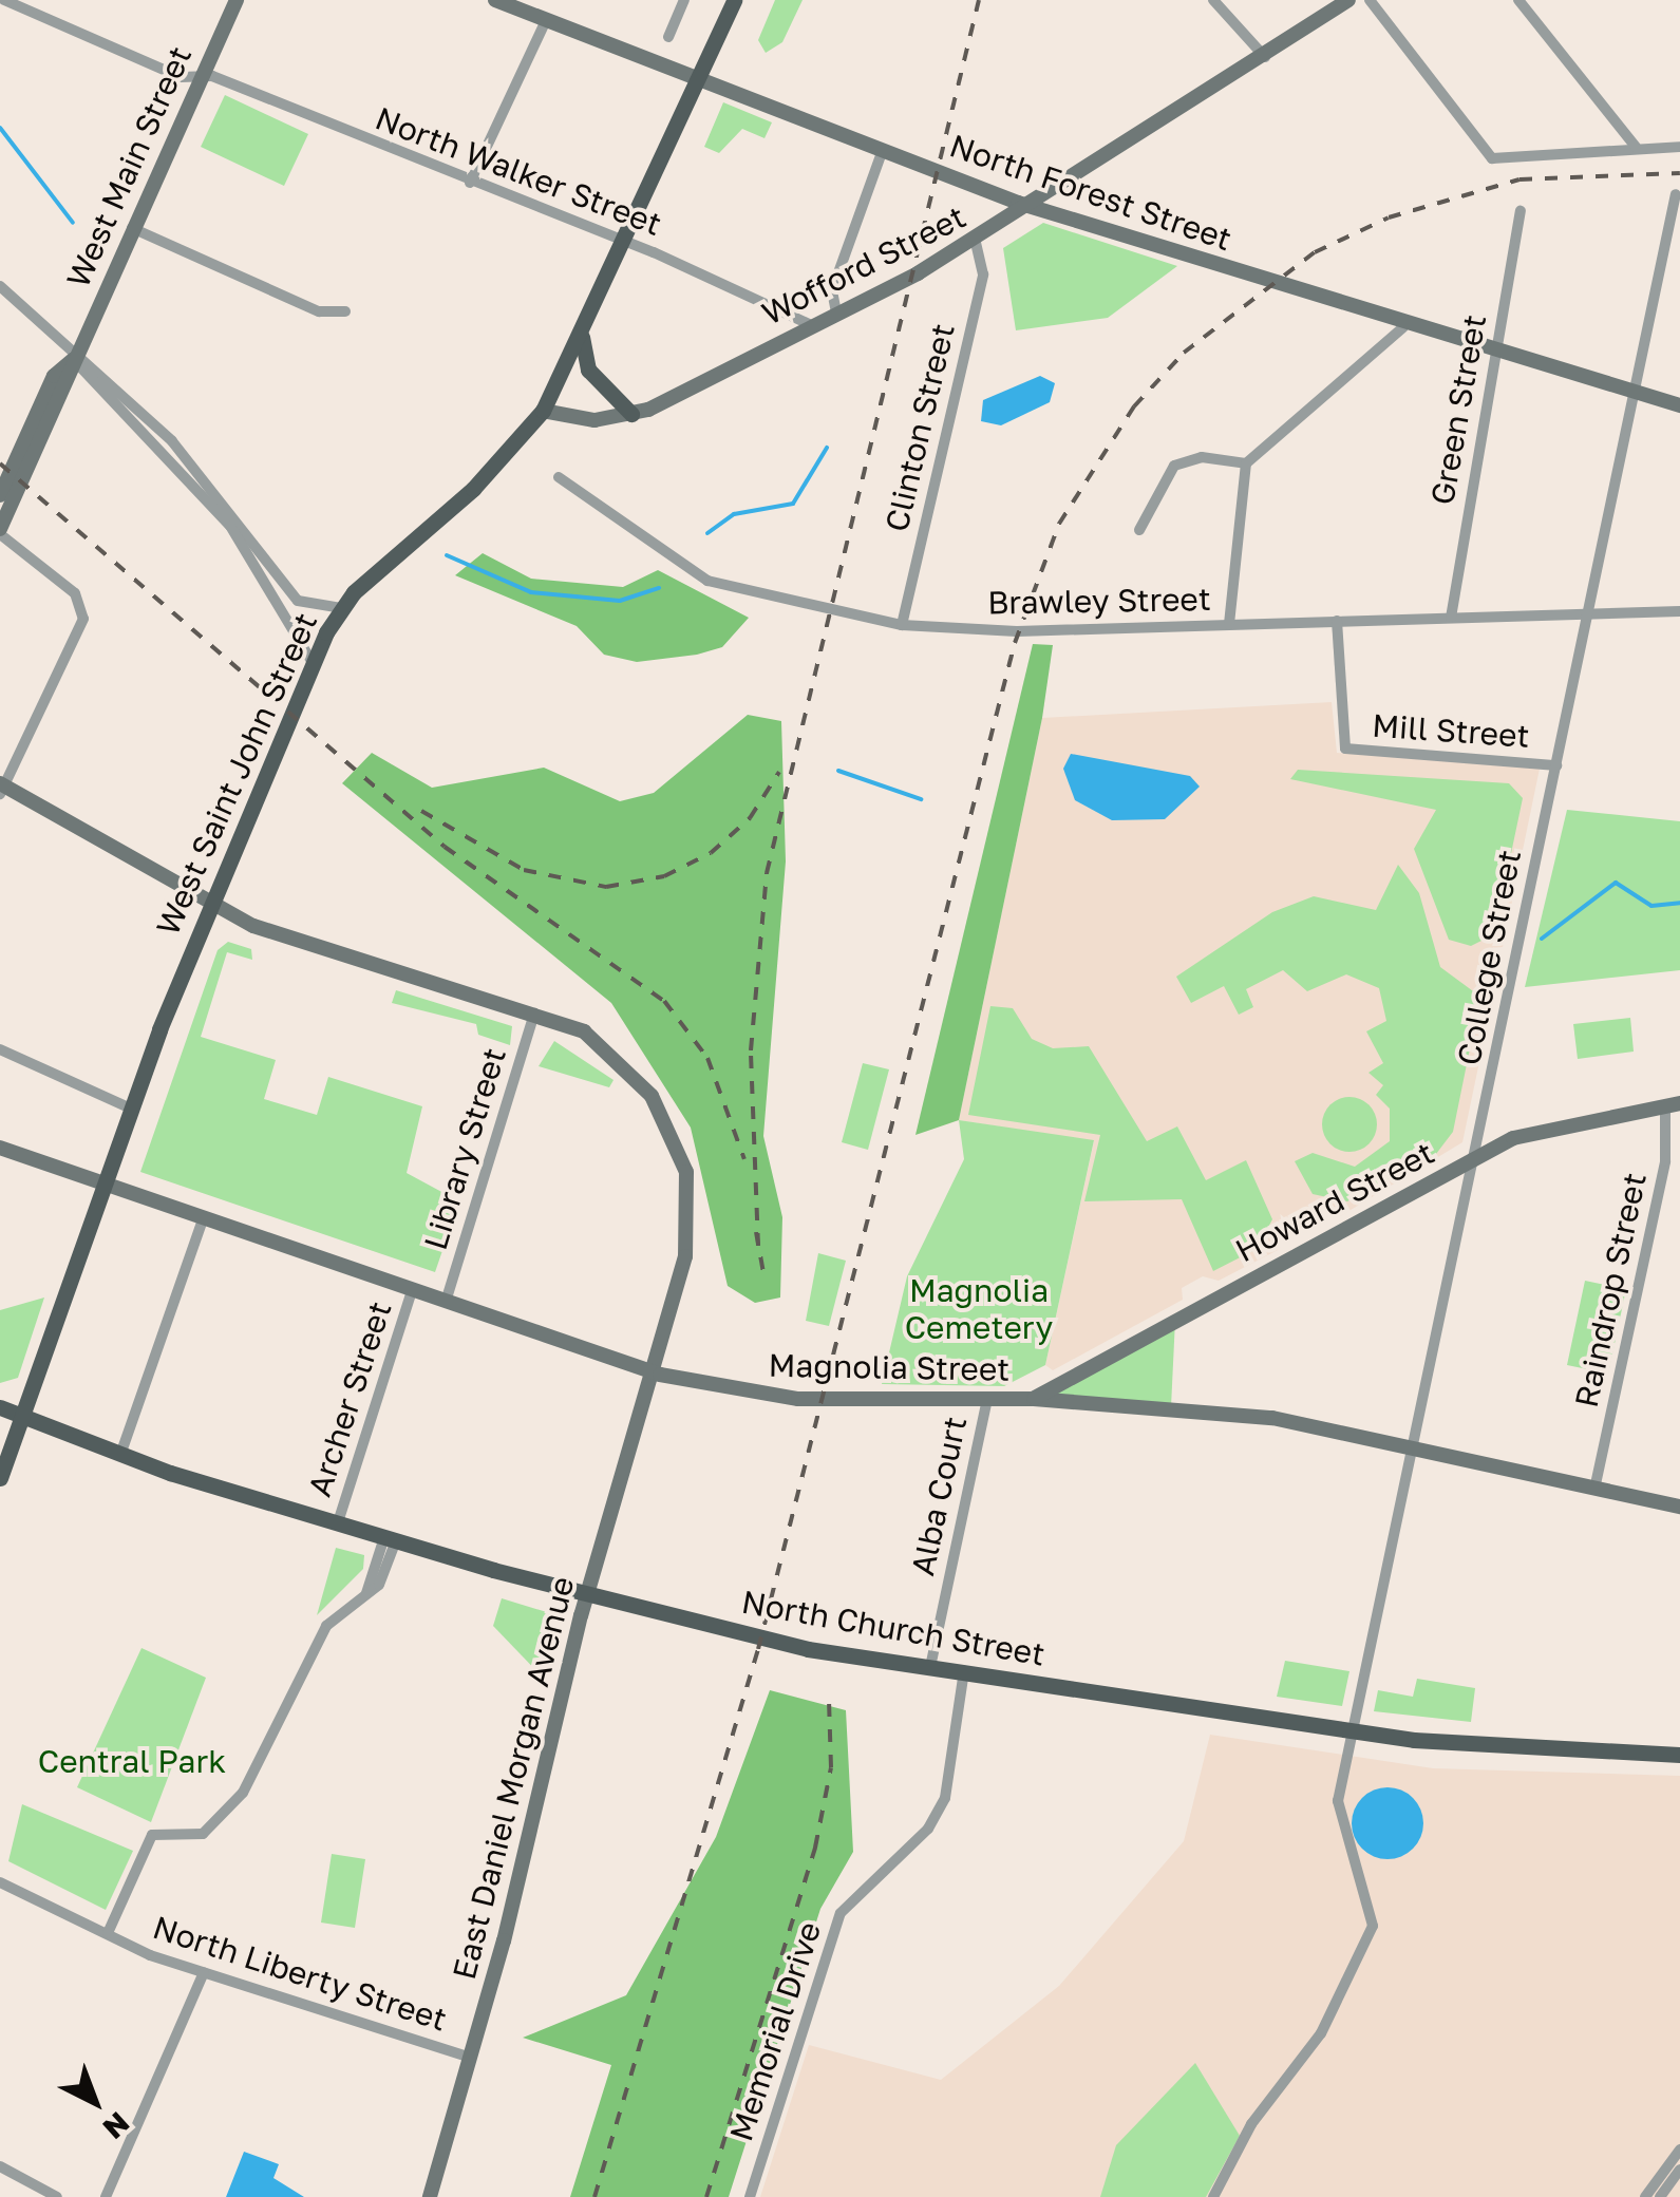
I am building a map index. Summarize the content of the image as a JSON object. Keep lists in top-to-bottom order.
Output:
{
  "streets": {
    "main road": ["West Saint John Street", "North Church Street"],
    "street": [
      "West Main Street",
      "North Walker Street",
      "North Forest Street",
      "Wofford Street",
      "Green Street",
      "Clinton Street",
      "Brawley Street",
      "Mill Street",
      "College Street",
      "Library Street",
      "Howard Street",
      "Raindrop Street",
      "Magnolia Street",
      "Archer Street",
      "Alba Court",
      "East Daniel Morgan Avenue",
      "North Liberty Street",
      "Memorial Drive"
    ]
  },
  "crossings": [
    ["West Main Street", "North Walker Street"],
    ["North Walker Street", "Wofford Street"],
    ["North Walker Street", "West Saint John Street"],
    ["North Forest Street", "Wofford Street"],
    ["North Forest Street", "Green Street"],
    ["North Forest Street", "West Saint John Street"],
    ["North Forest Street", "College Street"],
    ["Wofford Street", "Clinton Street"],
    ["Wofford Street", "West Saint John Street"],
    ["Green Street", "Brawley Street"],
    ["Clinton Street", "Brawley Street"],
    ["Brawley Street", "Mill Street"],
    ["Brawley Street", "College Street"],
    ["Mill Street", "College Street"],
    ["West Saint John Street", "Magnolia Street"],
    ["West Saint John Street", "North Church Street"],
    ["West Saint John Street", "East Daniel Morgan Avenue"],
    ["College Street", "Howard Street"],
    ["College Street", "Magnolia Street"],
    ["College Street", "North Church Street"],
    ["Library Street", "Magnolia Street"],
    ["Library Street", "East Daniel Morgan Avenue"],
    ["Howard Street", "Raindrop Street"],
    ["Howard Street", "Magnolia Street"],
    ["Raindrop Street", "Magnolia Street"],
    ["Magnolia Street", "Archer Street"],
    ["Magnolia Street", "Alba Court"],
    ["Magnolia Street", "East Daniel Morgan Avenue"],
    ["Archer Street", "North Church Street"],
    ["Alba Court", "North Church Street"],
    ["North Church Street", "East Daniel Morgan Avenue"],
    ["North Church Street", "Memorial Drive"],
    ["East Daniel Morgan Avenue", "North Liberty Street"]
  ],
  "parks": ["Magnolia Cemetery", "Central Park"],
  "north": "bottom right"
}
